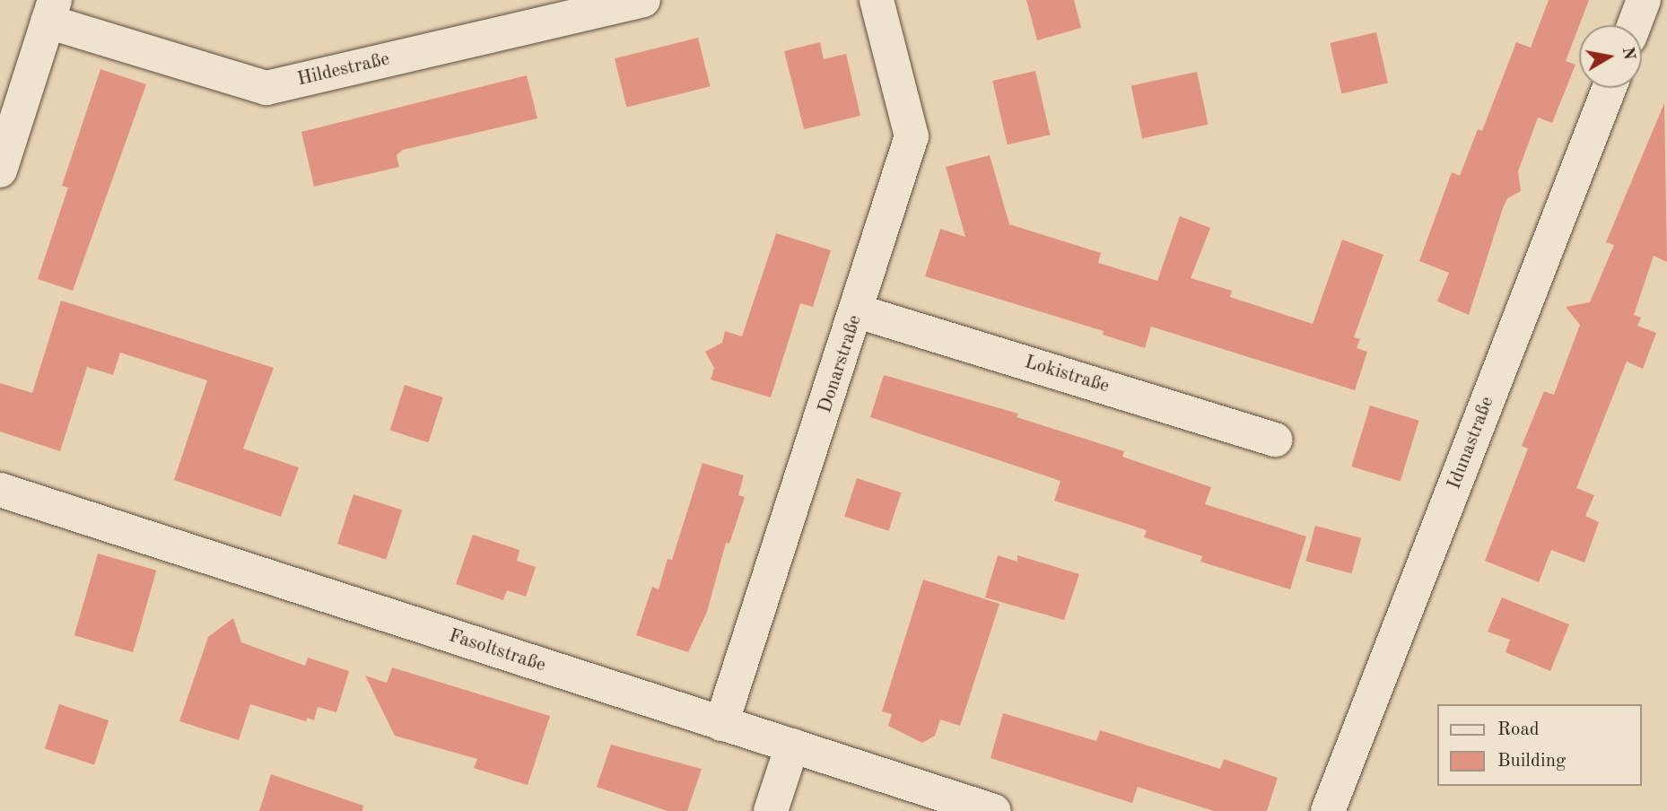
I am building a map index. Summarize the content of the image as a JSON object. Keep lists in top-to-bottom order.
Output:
{
  "streets": {
    "street": [
      "Hildestraße",
      "Donarstraße",
      "Lokistraße",
      "Idunastraße",
      "Fasoltstraße"
    ]
  },
  "crossings": [
    ["Donarstraße", "Lokistraße"],
    ["Donarstraße", "Fasoltstraße"]
  ],
  "legend": ["Road", "Building"],
  "north": "right"
}
